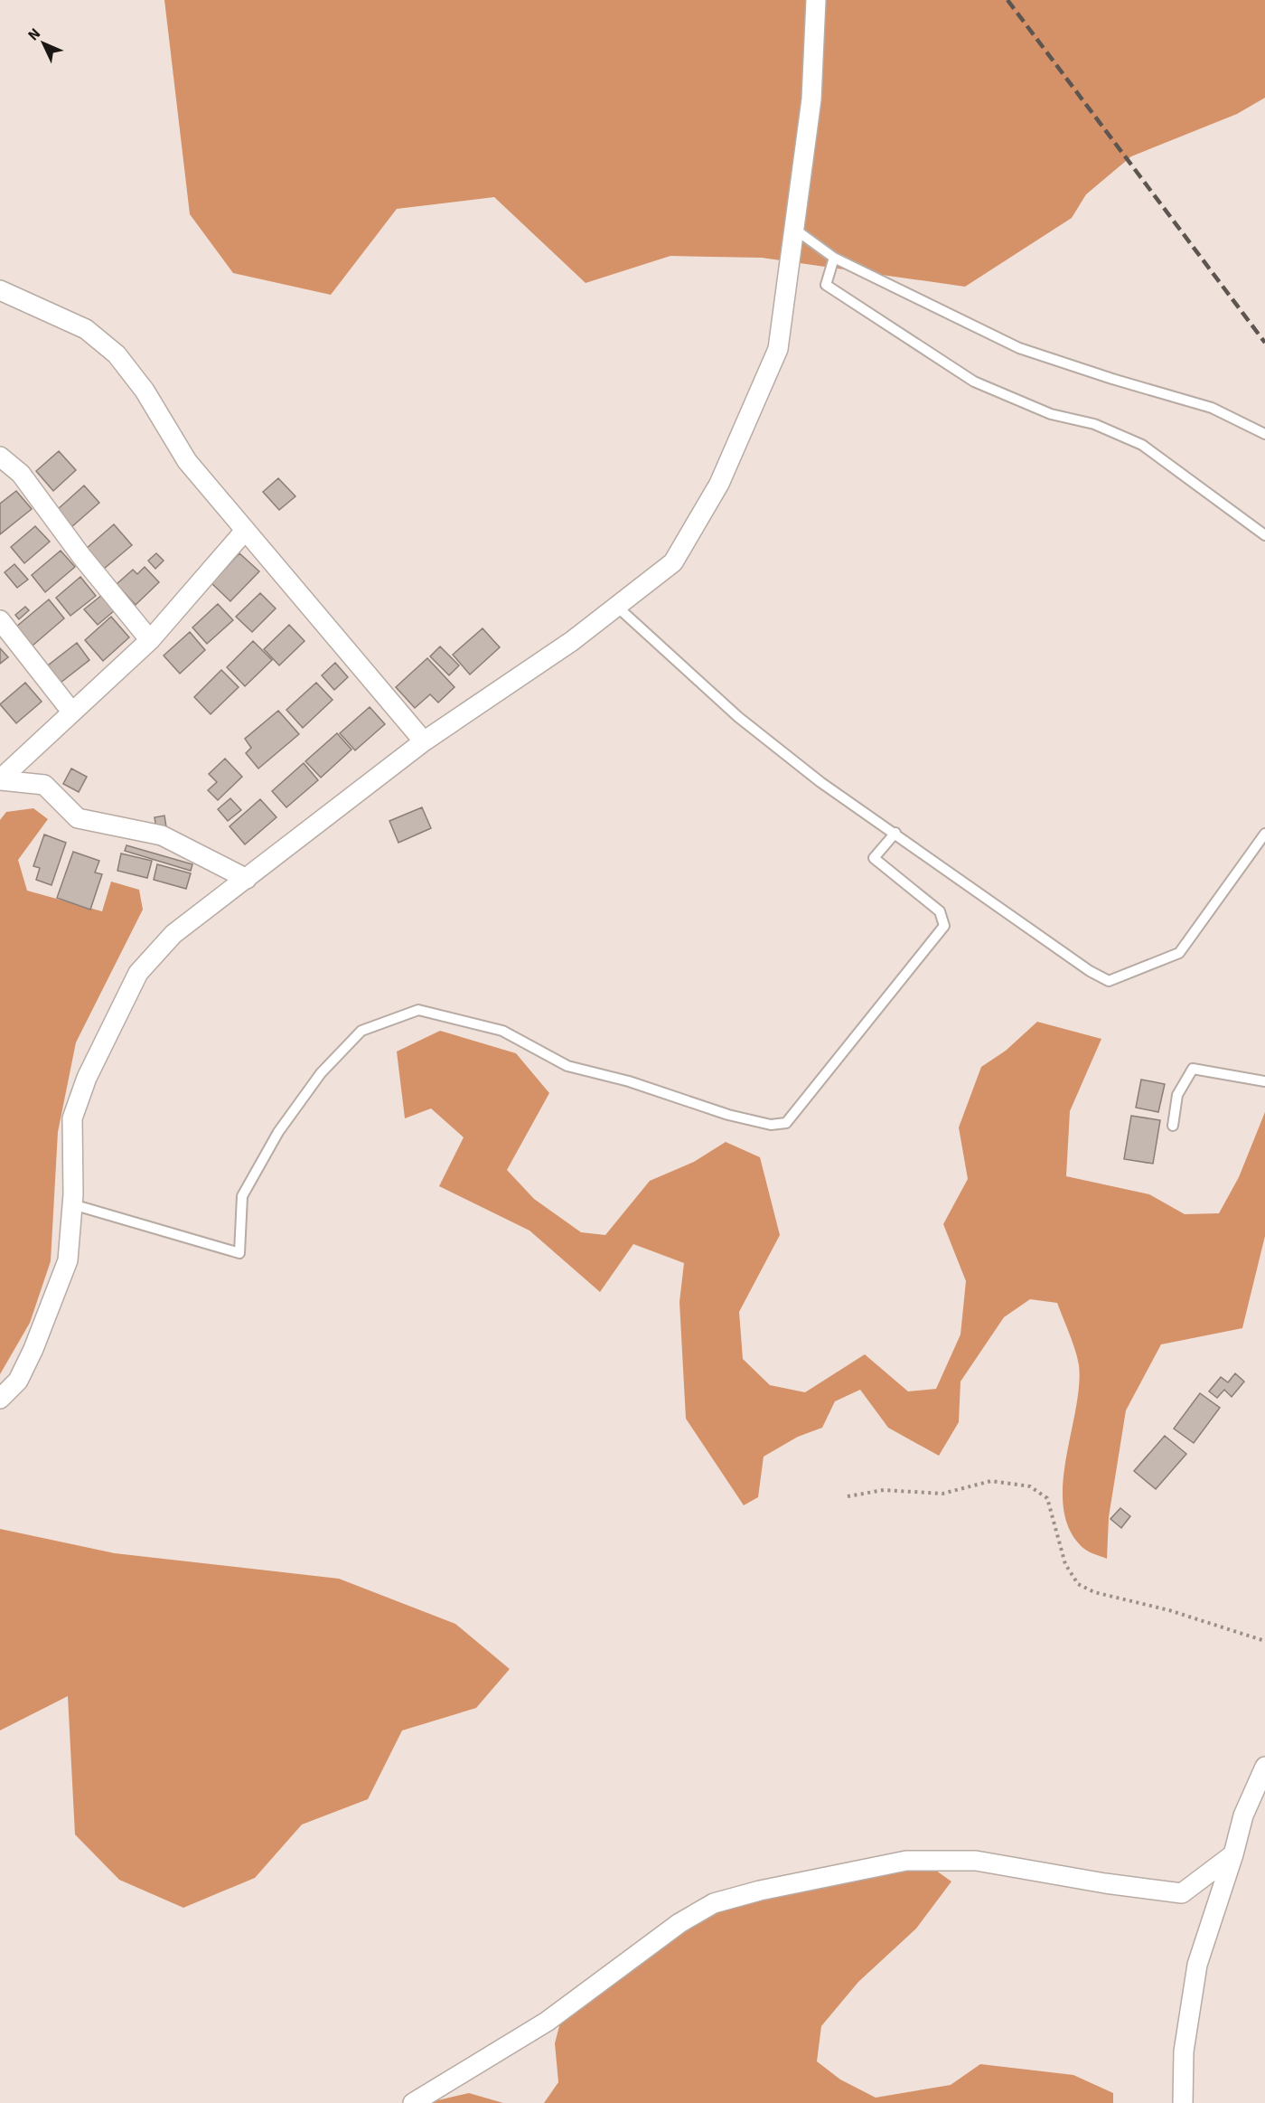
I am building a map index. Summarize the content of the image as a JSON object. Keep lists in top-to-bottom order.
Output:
{
  "north": "top left"
}
